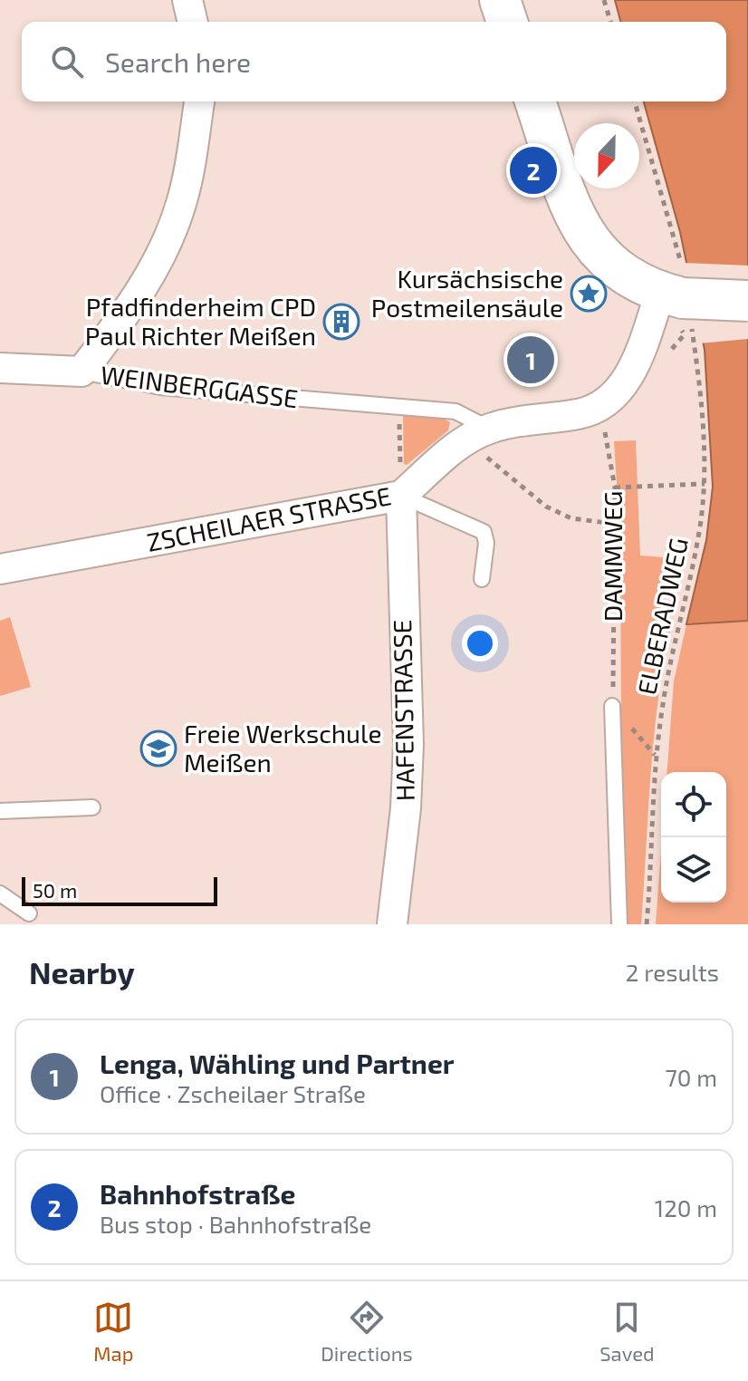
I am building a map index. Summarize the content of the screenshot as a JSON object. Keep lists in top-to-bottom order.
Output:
{
  "streets": {
    "street": ["WEINBERGGASSE", "ZSCHEILAER STRASSE", "HAFENSTRASSE"],
    "path": ["DAMMWEG", "ELBERADWEG"]
  },
  "crossings": [
    ["WEINBERGGASSE", "ZSCHEILAER STRASSE"],
    ["ZSCHEILAER STRASSE", "DAMMWEG"],
    ["ZSCHEILAER STRASSE", "HAFENSTRASSE"],
    ["DAMMWEG", "ELBERADWEG"]
  ],
  "places": {
    "place": ["Kursächsische Postmeilensäule"],
    "building": ["Pfadfinderheim CPD Paul Richter Meißen"],
    "school or university": ["Freie Werkschule Meißen"]
  },
  "scale_bar": "50 m",
  "north": "bottom",
  "page": {
    "search": "Search here",
    "pins": ["2", "1"],
    "scale": "50 m",
    "heading": ["Nearby", "2 results"],
    "list": [
      {
        "mark": "1",
        "name": "Lenga, Wähling und Partner",
        "note": "Office · Zscheilaer Straße",
        "value": "70 m"
      },
      {
        "mark": "2",
        "name": "Bahnhofstraße",
        "note": "Bus stop · Bahnhofstraße",
        "value": "120 m"
      }
    ],
    "nav": ["Map", "Directions", "Saved"]
  }
}
